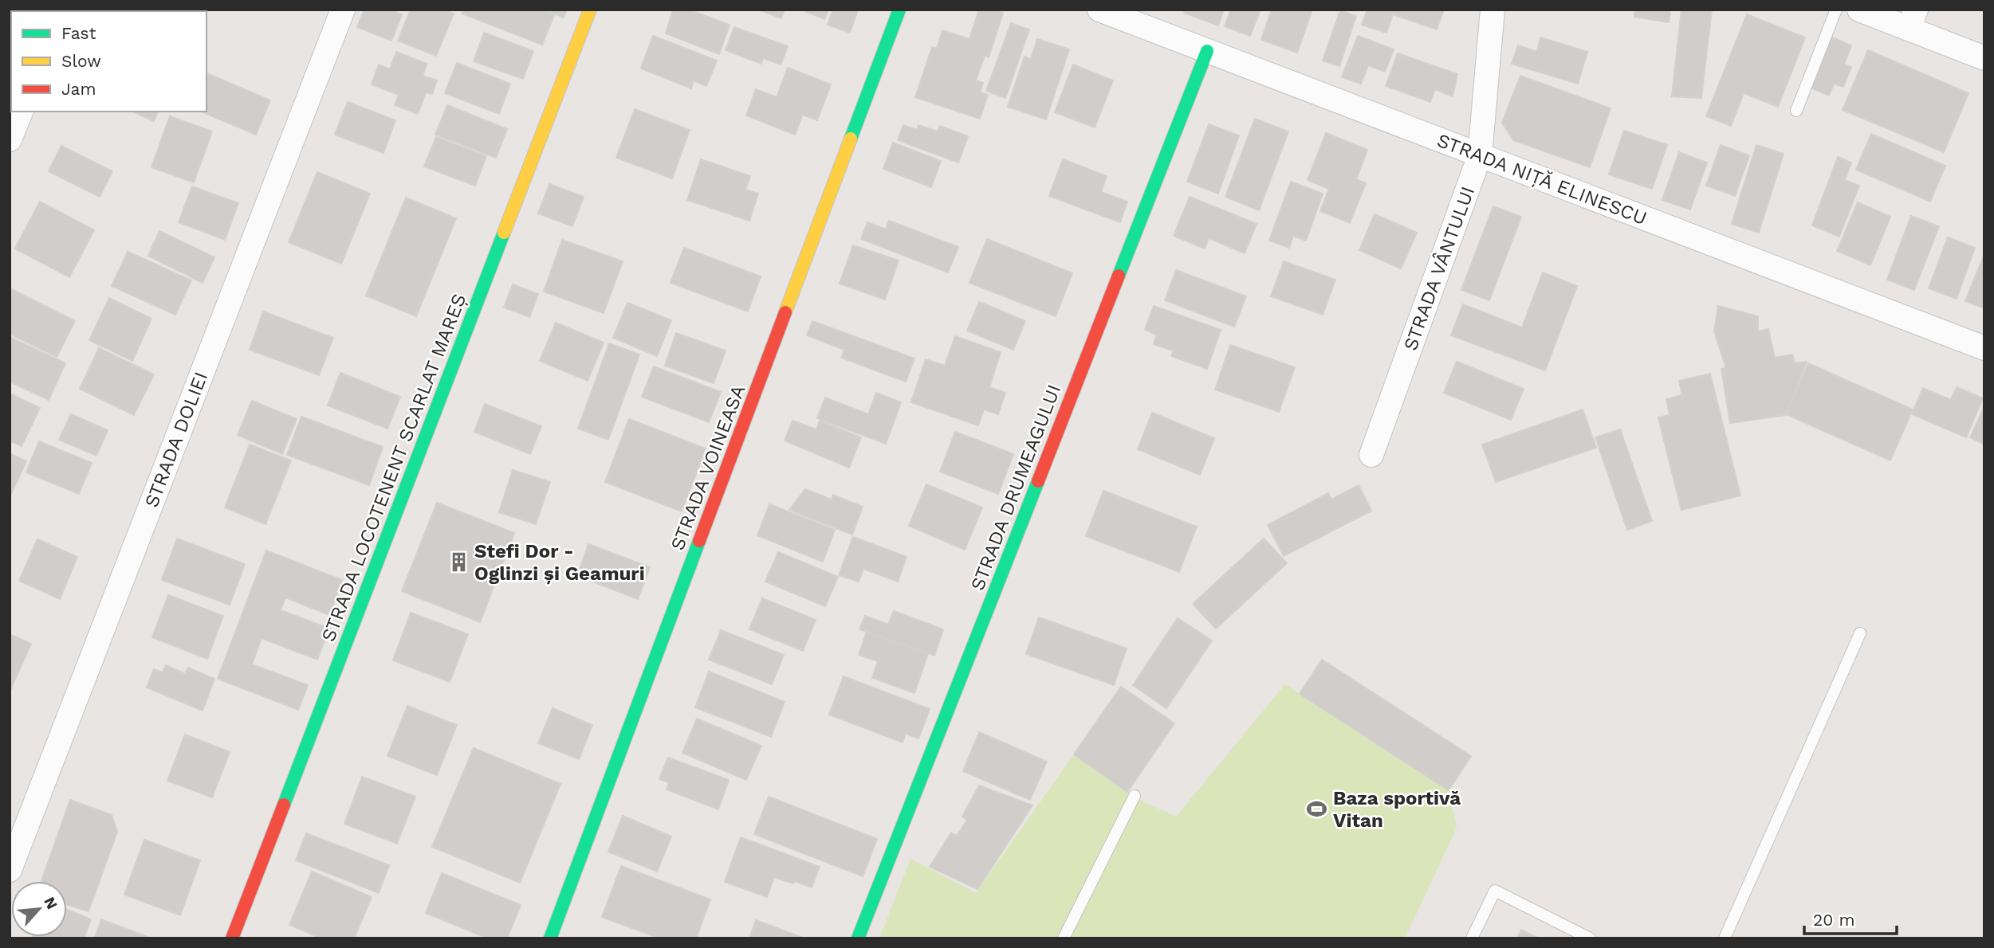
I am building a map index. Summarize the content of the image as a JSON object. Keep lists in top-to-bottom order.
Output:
{
  "streets": {
    "street": [
      "STRADA NIȚĂ ELINESCU",
      "STRADA VÂNTULUI",
      "STRADA DOLIEI",
      "STRADA LOCOTENENT SCARLAT MAREȘ",
      "STRADA VOINEASA",
      "STRADA DRUMEAGULUI"
    ]
  },
  "crossings": [
    ["STRADA NIȚĂ ELINESCU", "STRADA VÂNTULUI"],
    ["STRADA NIȚĂ ELINESCU", "STRADA DRUMEAGULUI"]
  ],
  "places": {
    "building": ["Stefi Dor - Oglinzi și Geamuri"],
    "sports": ["Baza sportivă Vitan"]
  },
  "legend": ["Fast", "Slow", "Jam"],
  "scale_bar": "20 m",
  "north": "top right"
}
